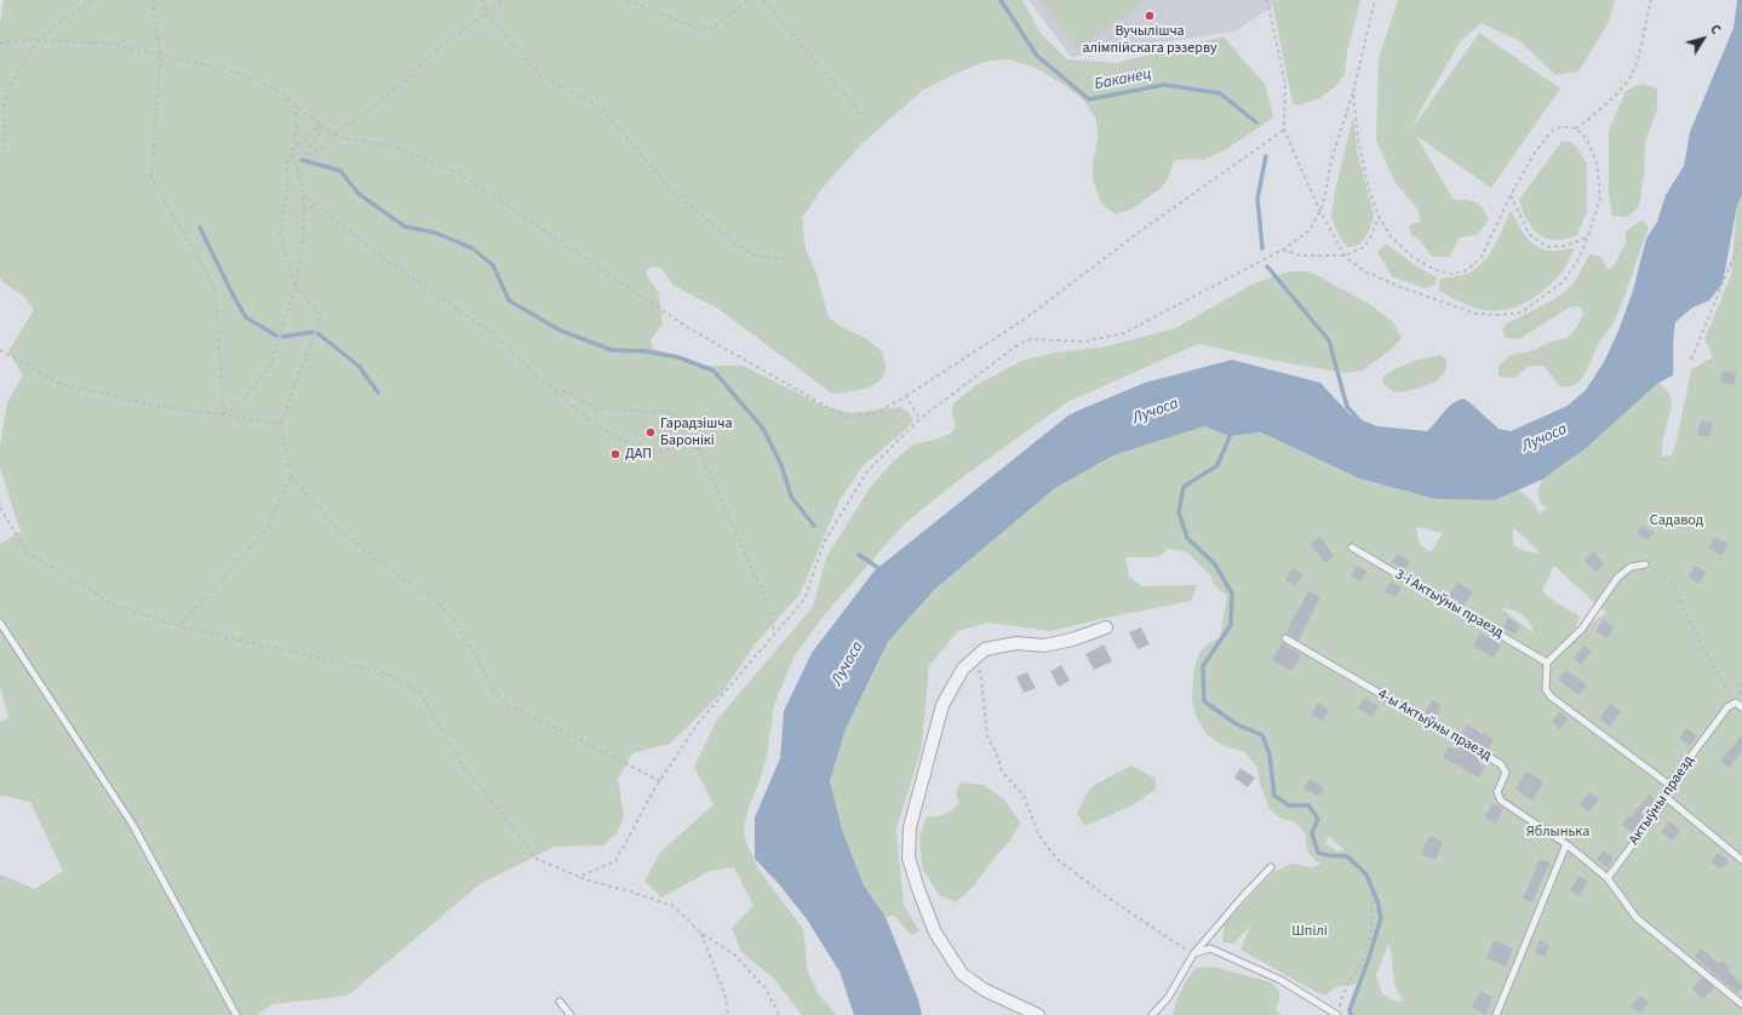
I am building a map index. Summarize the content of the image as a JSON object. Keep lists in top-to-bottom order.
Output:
{
  "streets": {
    "lane": ["3-і Актыўны праезд", "4-ы Актыўны праезд", "Актыўны праезд"]
  },
  "crossings": [
    ["4-ы Актыўны праезд", "Актыўны праезд"]
  ],
  "water": ["Баканец", "Лучоса"],
  "parks": ["Садавод", "Яблынька", "Шпілі"],
  "places": ["Вучылішча алімпійскага рэзерву", "Гарадзішча Баронікі", "ДАП"],
  "north": "top right"
}
